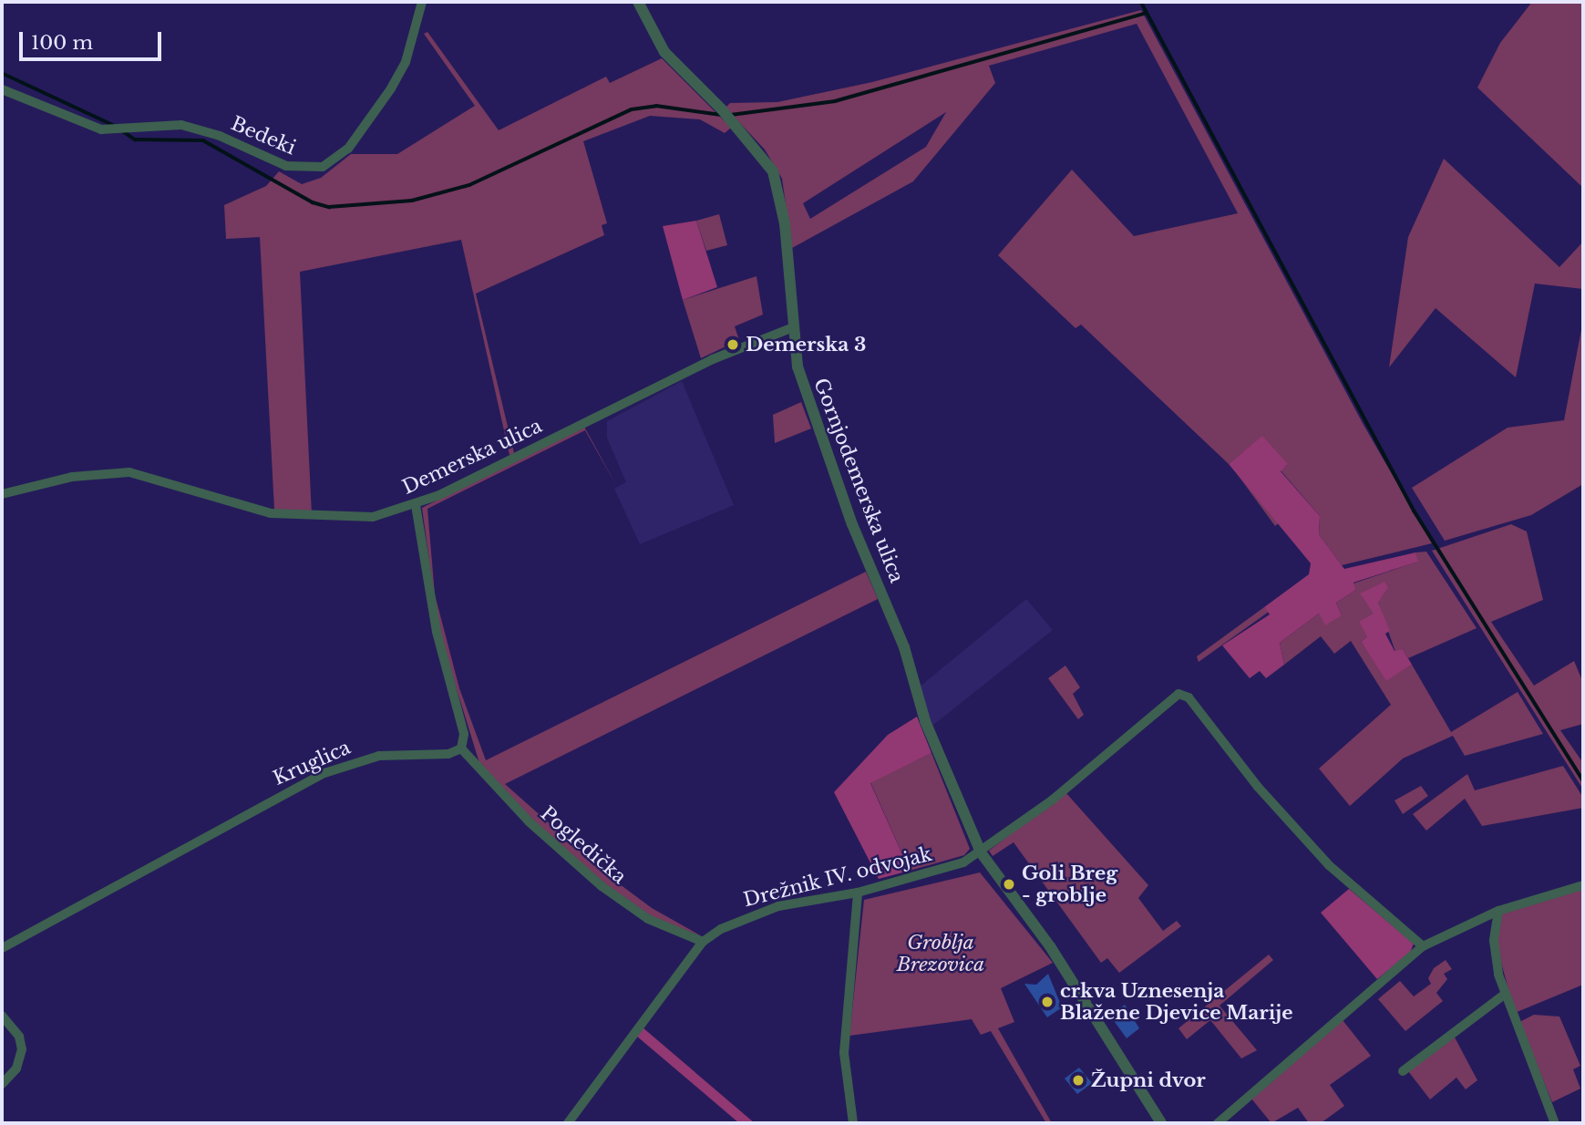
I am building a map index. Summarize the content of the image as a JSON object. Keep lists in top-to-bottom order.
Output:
{
  "streets": {
    "street": [
      "Bedeki",
      "Demerska ulica",
      "Gornjodemerska ulica",
      "Kruglica",
      "Pogledička",
      "Drežnik IV. odvojak"
    ]
  },
  "crossings": [
    ["Demerska ulica", "Gornjodemerska ulica"],
    ["Gornjodemerska ulica", "Drežnik IV. odvojak"],
    ["Kruglica", "Pogledička"],
    ["Pogledička", "Drežnik IV. odvojak"]
  ],
  "parks": ["Groblja Brezovica"],
  "places": [
    "Demerska 3",
    "Goli Breg - groblje",
    "crkva Uznesenja Blažene Djevice Marije",
    "Župni dvor"
  ],
  "scale_bar": "100 m"
}
